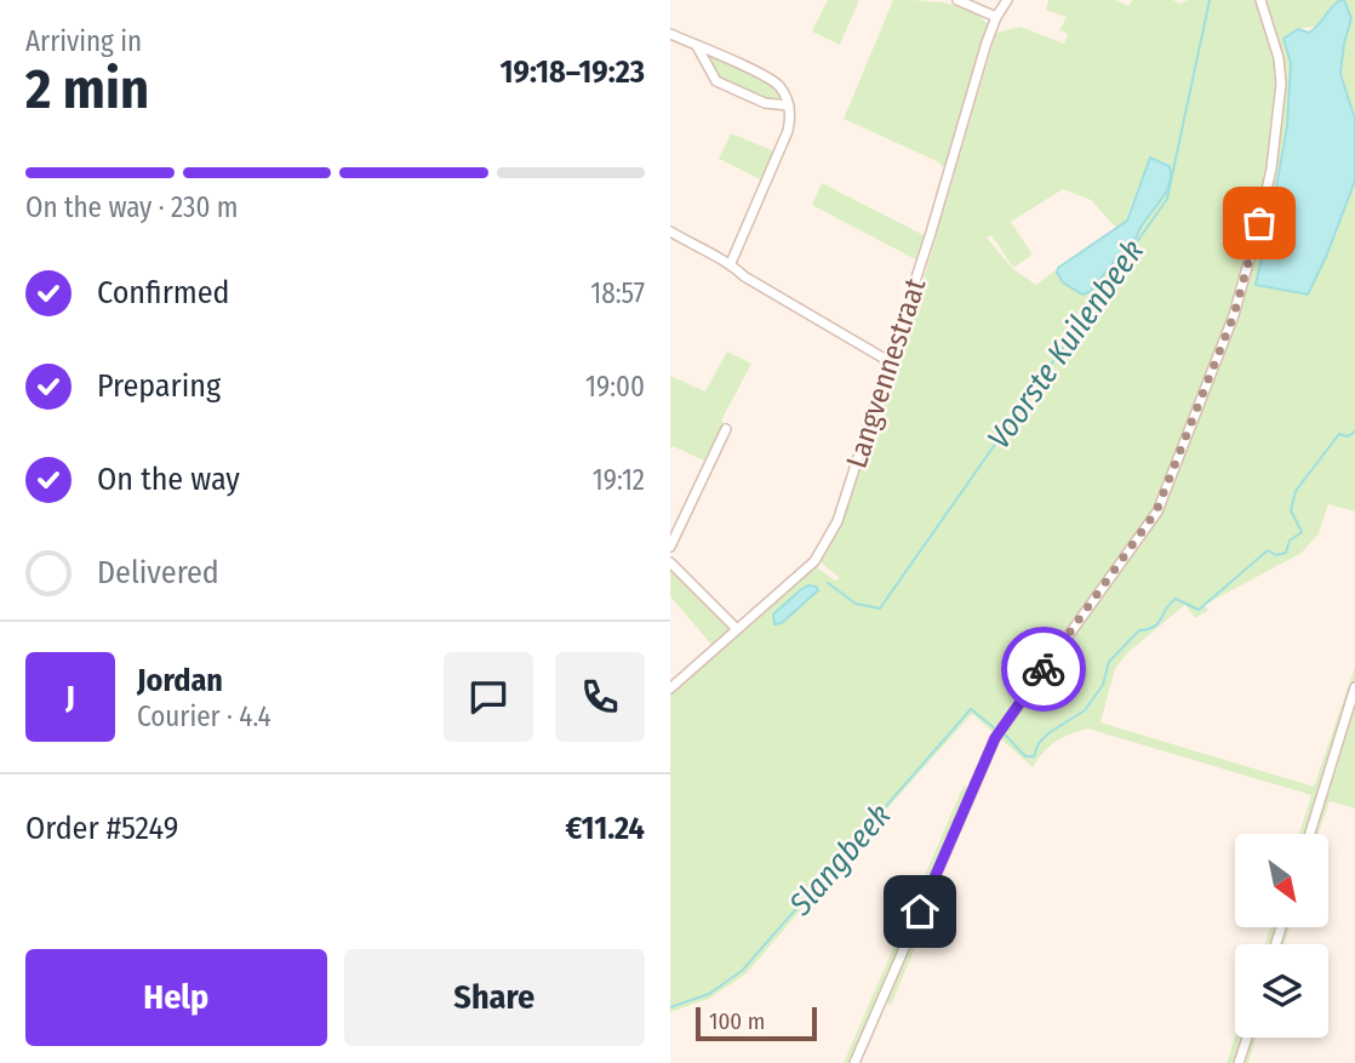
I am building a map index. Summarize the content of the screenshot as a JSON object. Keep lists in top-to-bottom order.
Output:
{
  "streets": {
    "street": ["Langvennestraat"]
  },
  "water": ["Voorste Kuilenbeek", "Slangbeek"],
  "scale_bar": "100 m",
  "north": "bottom right",
  "page": {
    "heading": ["2 min", "Arriving in", "19:18–19:23"],
    "panel": [
      "Jordan",
      "Courier · 4.4",
      "Order #5249",
      "€11.24"
    ],
    "bar": "On the way · 230 m",
    "list": [
      ["Confirmed", "18:57"],
      ["Preparing", "19:00"],
      ["On the way", "19:12"],
      "Delivered"
    ],
    "round": "J",
    "buttons": ["Help", "Share"],
    "scale": "100 m"
  }
}
